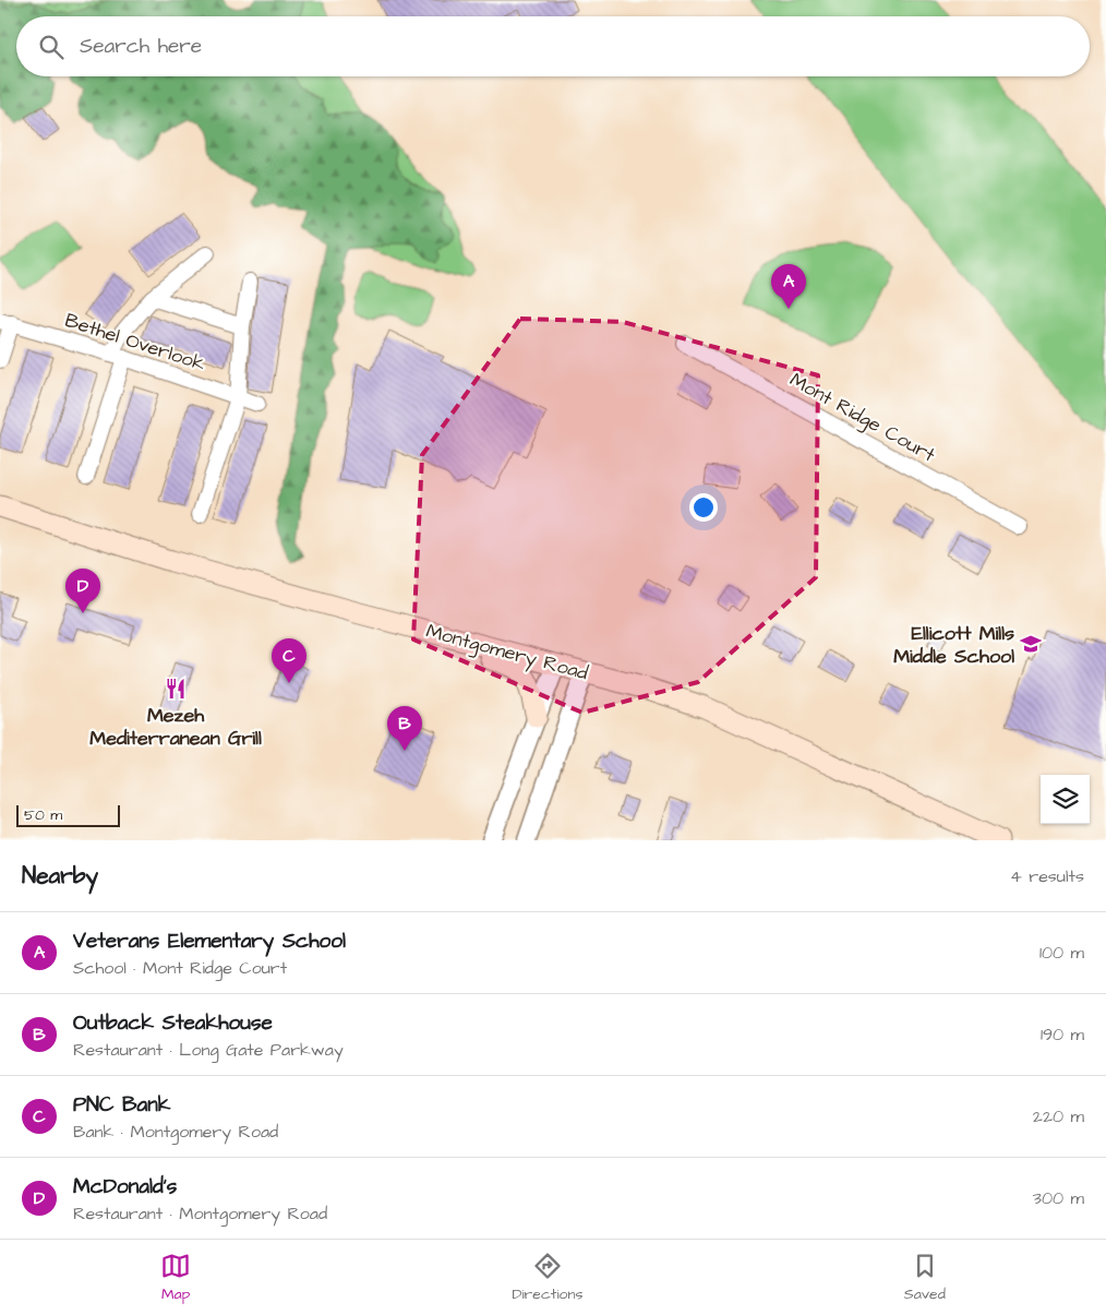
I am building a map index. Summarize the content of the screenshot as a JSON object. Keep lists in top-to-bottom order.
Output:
{
  "streets": {
    "main road": ["Montgomery Road"],
    "street": ["Bethel Overlook", "Mont Ridge Court"]
  },
  "places": {
    "school or university": ["Ellicott Mills Middle School"],
    "restaurant": ["Mezeh Mediterranean Grill"]
  },
  "scale_bar": "50 m",
  "page": {
    "search": "Search here",
    "pins": [
      "A",
      "D",
      "C",
      "B"
    ],
    "scale": "50 m",
    "heading": ["Nearby", "4 results"],
    "list": [
      {
        "mark": "A",
        "name": "Veterans Elementary School",
        "note": "School · Mont Ridge Court",
        "value": "100 m"
      },
      {
        "mark": "B",
        "name": "Outback Steakhouse",
        "note": "Restaurant · Long Gate Parkway",
        "value": "190 m"
      },
      {
        "mark": "C",
        "name": "PNC Bank",
        "note": "Bank · Montgomery Road",
        "value": "220 m"
      },
      {
        "mark": "D",
        "name": "McDonald's",
        "note": "Restaurant · Montgomery Road",
        "value": "300 m"
      }
    ],
    "nav": ["Map", "Directions", "Saved"]
  }
}
